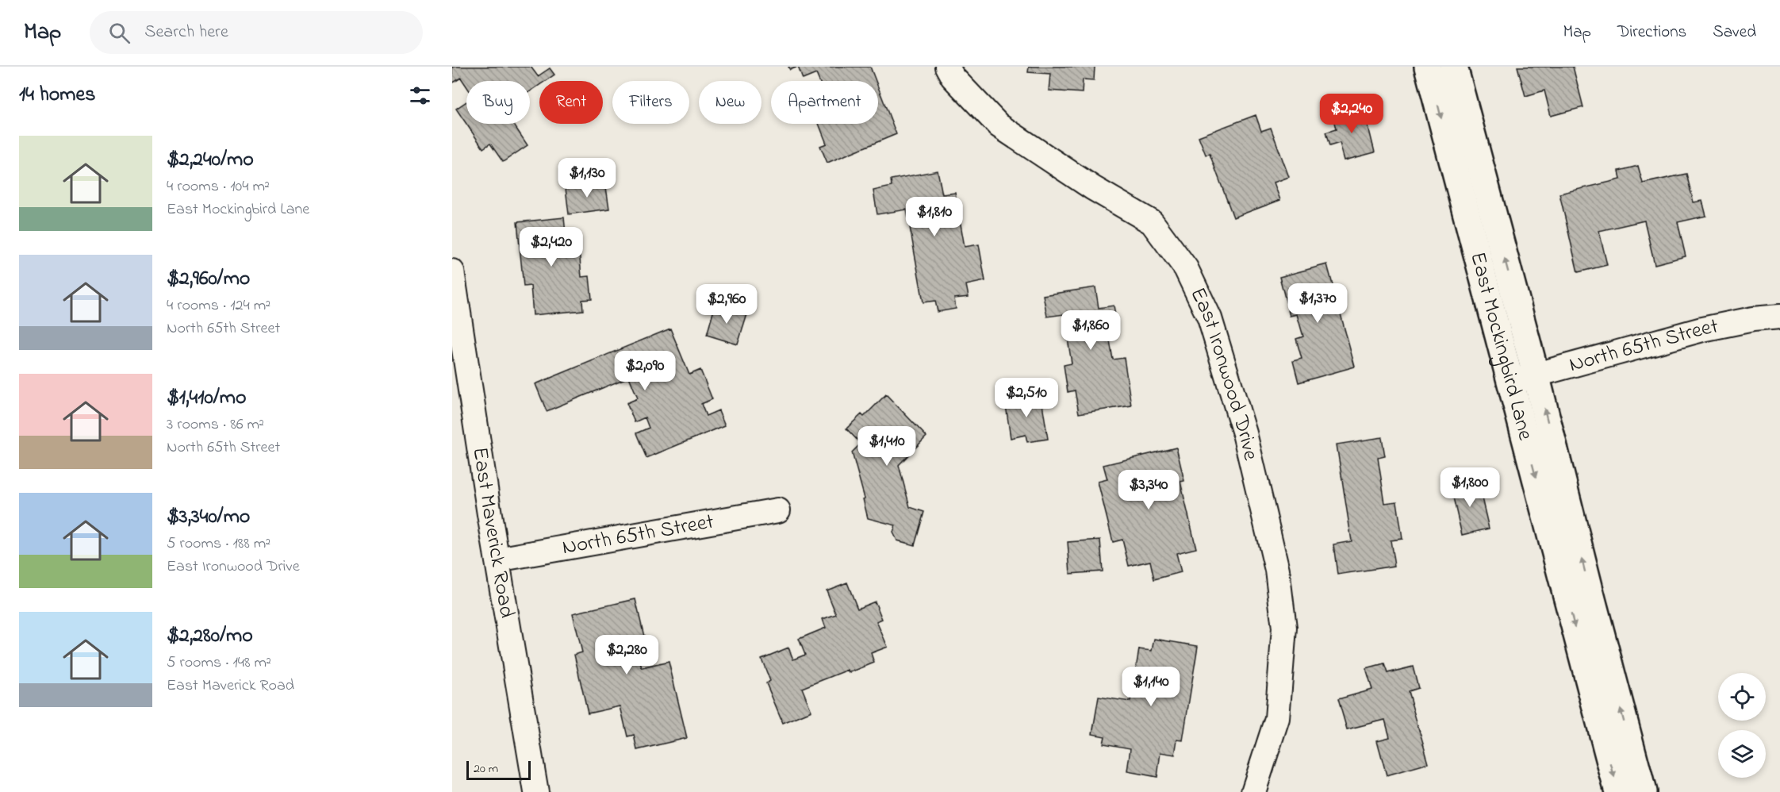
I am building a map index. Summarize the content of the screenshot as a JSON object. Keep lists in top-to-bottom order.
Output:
{
  "streets": {
    "street": [
      "North 65th Street",
      "East Mockingbird Lane",
      "East Ironwood Drive",
      "East Maverick Road"
    ]
  },
  "crossings": [
    ["North 65th Street", "East Mockingbird Lane"],
    ["North 65th Street", "East Maverick Road"]
  ],
  "scale_bar": "20 m",
  "page": {
    "header": "Map",
    "search": "Search here",
    "nav": ["Map", "Directions", "Saved"],
    "heading": "14 homes",
    "chip": [
      "Buy",
      "Rent",
      "Filters",
      "New",
      "Apartment"
    ],
    "price": [
      "$2,240",
      "$1,130",
      "$1,810",
      "$2,420",
      "$1,370",
      "$2,960",
      "$1,860",
      "$2,090",
      "$2,510",
      "$1,410",
      "$1,800",
      "$3,340",
      "$2,280",
      "$1,140"
    ],
    "list": [
      {
        "name": "$2,240/mo",
        "note": "4 rooms · 104 m² · East Mockingbird Lane"
      },
      {
        "name": "$2,960/mo",
        "note": "4 rooms · 124 m² · North 65th Street"
      },
      {
        "name": "$1,410/mo",
        "note": "3 rooms · 86 m² · North 65th Street"
      },
      {
        "name": "$3,340/mo",
        "note": "5 rooms · 188 m² · East Ironwood Drive"
      },
      {
        "name": "$2,280/mo",
        "note": "5 rooms · 148 m² · East Maverick Road"
      }
    ],
    "scale": "20 m"
  }
}
